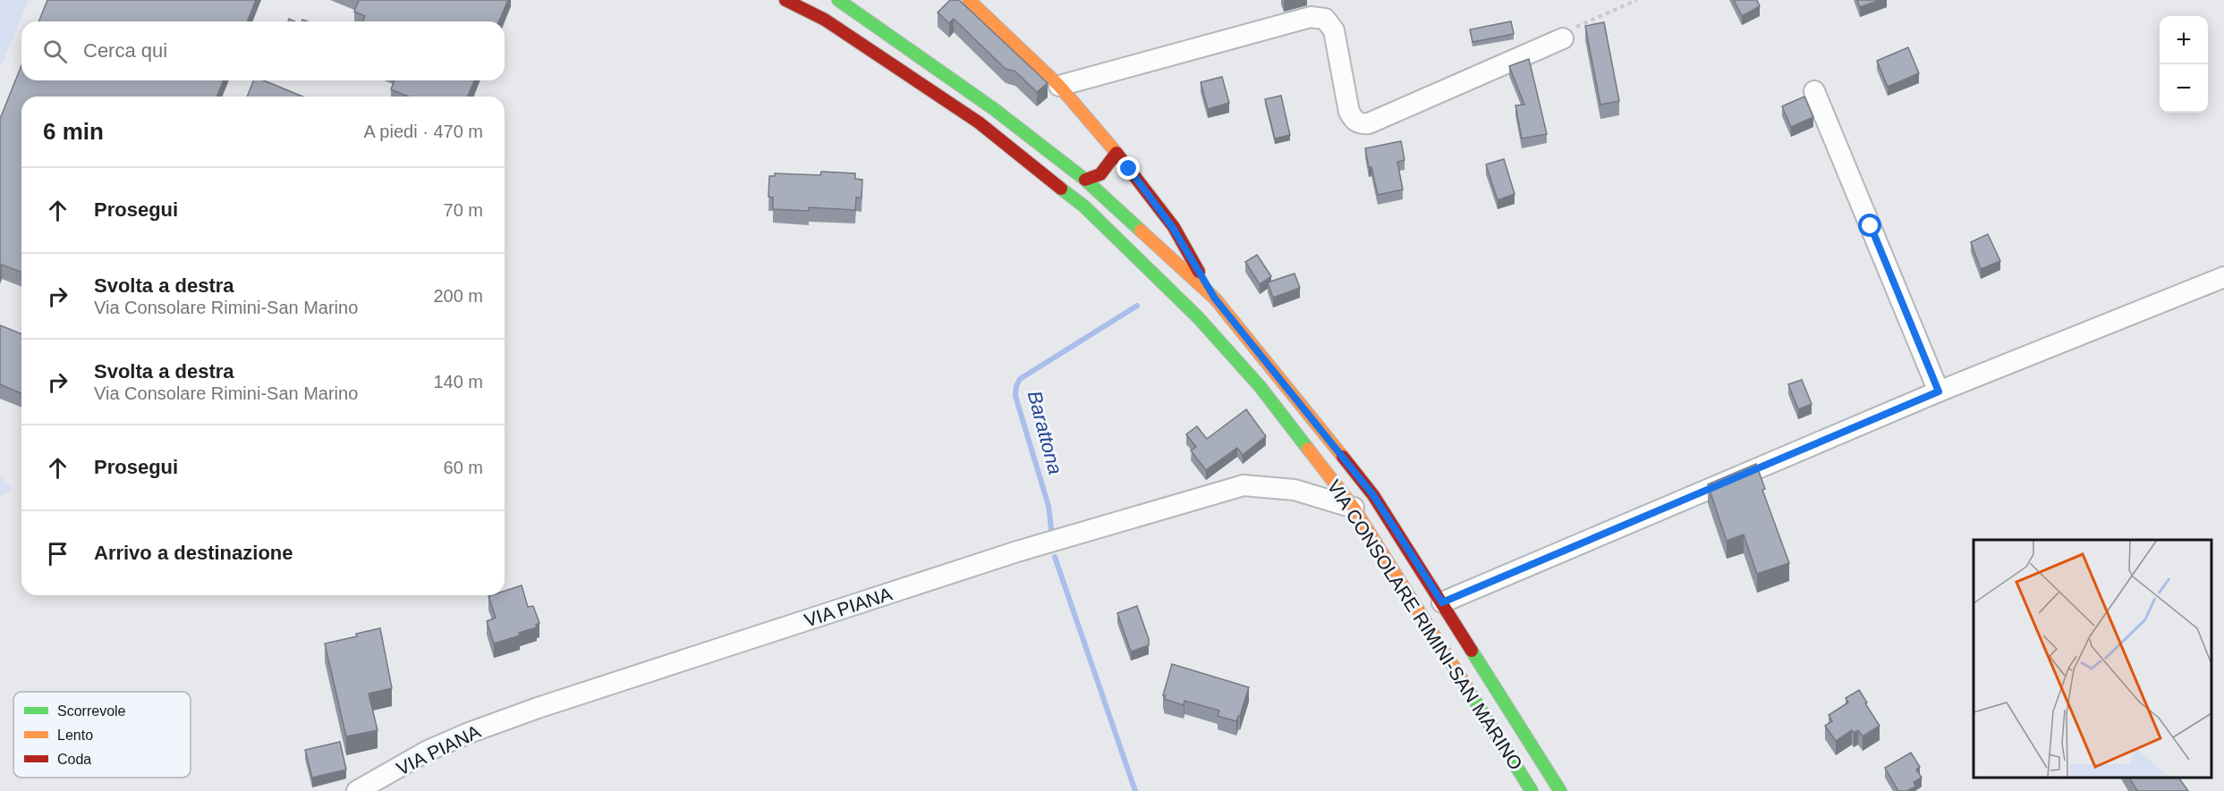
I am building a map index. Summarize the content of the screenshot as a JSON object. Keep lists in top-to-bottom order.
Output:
{
  "streets": {
    "main road": ["VIA CONSOLARE RIMINI-SAN MARINO"],
    "street": ["VIA PIANA"]
  },
  "crossings": [
    ["VIA PIANA", "VIA CONSOLARE RIMINI-SAN MARINO"]
  ],
  "water": ["Barattona"],
  "legend": ["Scorrevole", "Lento", "Coda"],
  "page": {
    "map_buttons": ["+", "−"],
    "search": "Cerca qui",
    "heading": ["6 min", "A piedi · 470 m"],
    "list": [
      ["Prosegui", "70 m"],
      ["Svolta a destra", "Via Consolare Rimini-San Marino", "200 m"],
      ["Svolta a destra", "Via Consolare Rimini-San Marino", "140 m"],
      ["Prosegui", "60 m"],
      "Arrivo a destinazione"
    ]
  }
}
